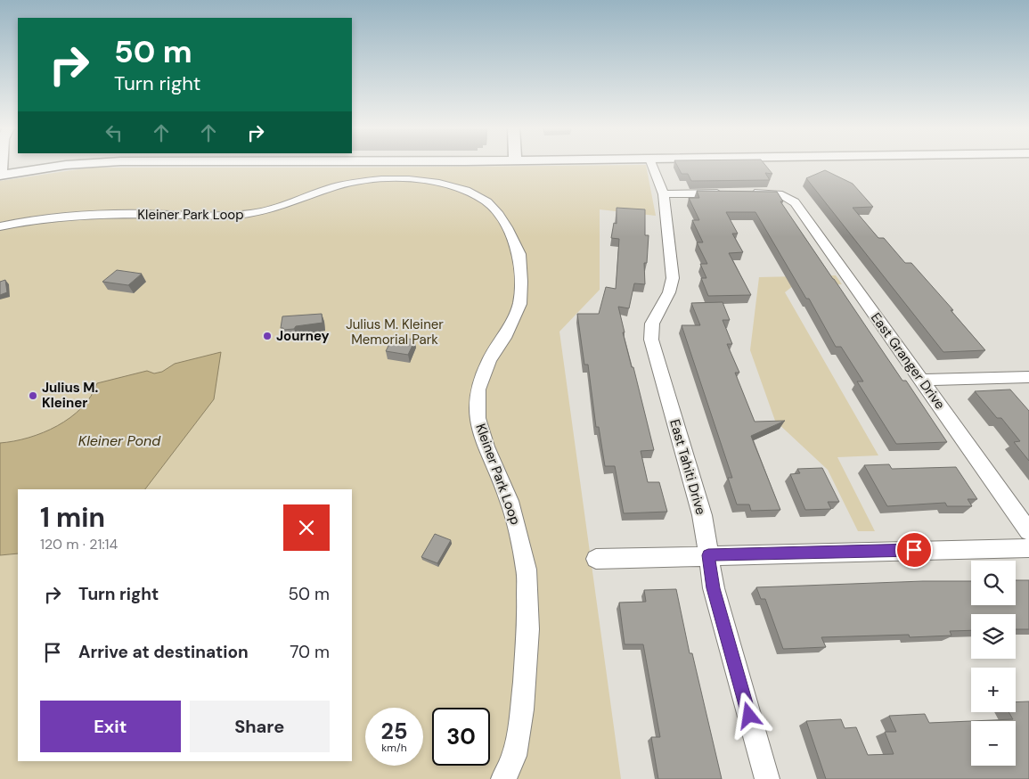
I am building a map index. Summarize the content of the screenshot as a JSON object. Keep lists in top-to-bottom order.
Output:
{
  "streets": {
    "street": ["Kleiner Park Loop", "East Granger Drive", "East Tahiti Drive"]
  },
  "water": ["Kleiner Pond"],
  "parks": ["Julius M. Kleiner Memorial Park"],
  "places": ["Journey", "Julius M. Kleiner"],
  "page": {
    "turn": ["50 m", "Turn right"],
    "heading": ["1 min", "120 m · 21:14"],
    "map_buttons": ["+", "−"],
    "list": [
      {
        "name": "Turn right",
        "value": "50 m"
      },
      {
        "name": "Arrive at destination",
        "value": "70 m"
      }
    ],
    "buttons": ["Exit", "Share"],
    "speed": "25 km/h",
    "limit": "30"
  }
}
